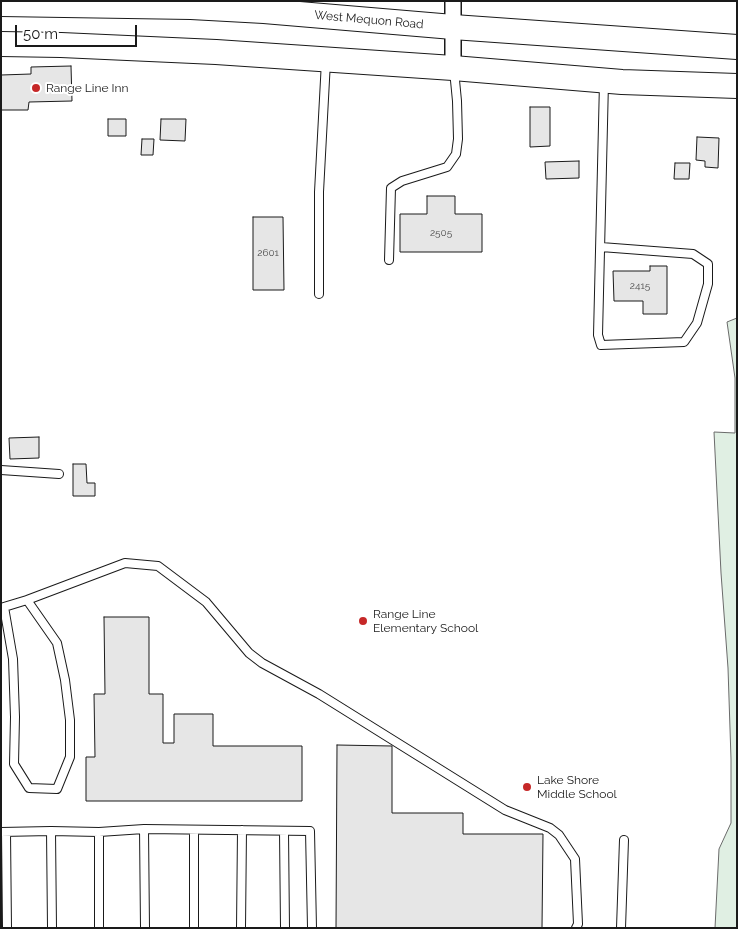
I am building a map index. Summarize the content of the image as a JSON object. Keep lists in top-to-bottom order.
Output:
{
  "streets": {
    "main road": ["West Mequon Road"]
  },
  "places": ["Range Line Inn", "Range Line Elementary School", "Lake Shore Middle School"],
  "house_numbers": ["2505", "2601", "2415"],
  "scale_bar": "50 m"
}
